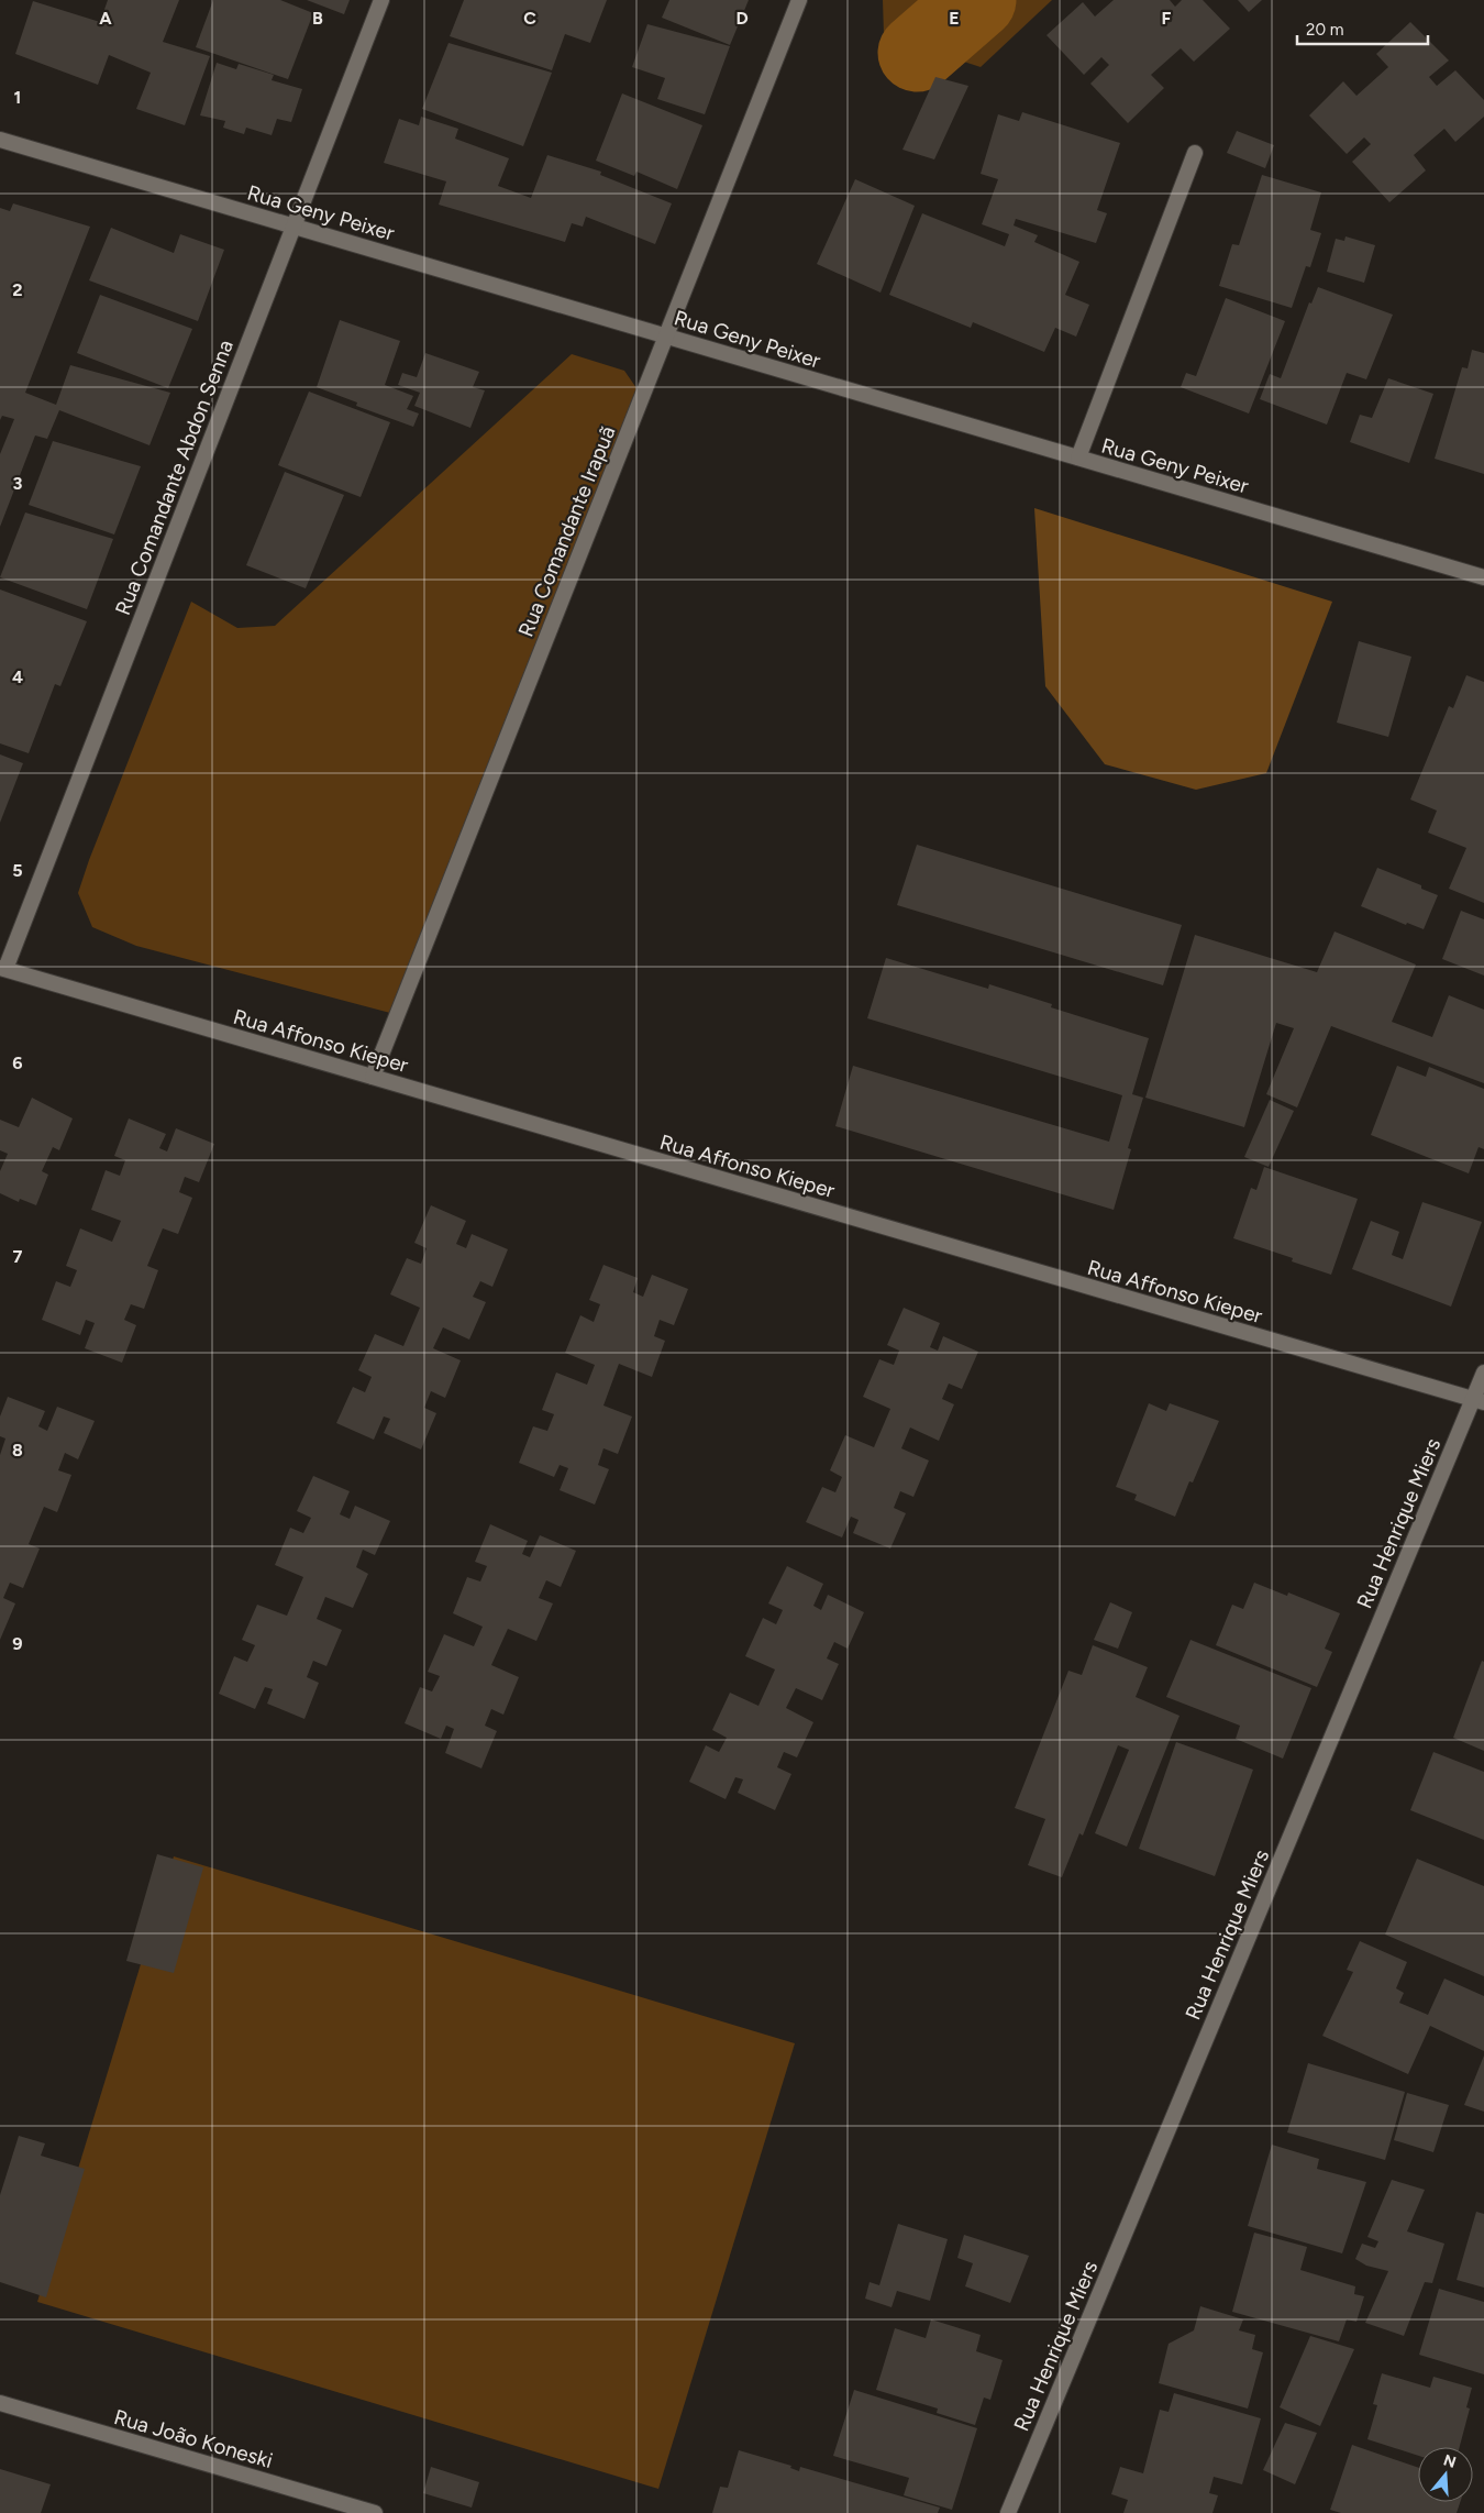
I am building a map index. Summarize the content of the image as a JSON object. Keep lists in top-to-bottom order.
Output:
{
  "streets": {
    "street": [
      "Rua Geny Peixer",
      "Rua Comandante Abdon Senna",
      "Rua Comandante Irapuã",
      "Rua Affonso Kieper",
      "Rua Henrique Miers",
      "Rua João Koneski"
    ]
  },
  "crossings": [
    ["Rua Geny Peixer", "Rua Comandante Abdon Senna"],
    ["Rua Geny Peixer", "Rua Comandante Irapuã"],
    ["Rua Comandante Abdon Senna", "Rua Affonso Kieper"],
    ["Rua Comandante Irapuã", "Rua Affonso Kieper"],
    ["Rua Affonso Kieper", "Rua Henrique Miers"]
  ],
  "scale_bar": "20 m",
  "north": "top",
  "grid": {
    "columns": [
      "A",
      "B",
      "C",
      "D",
      "E",
      "F"
    ],
    "rows": [
      "1",
      "2",
      "3",
      "4",
      "5",
      "6",
      "7",
      "8",
      "9"
    ]
  }
}
